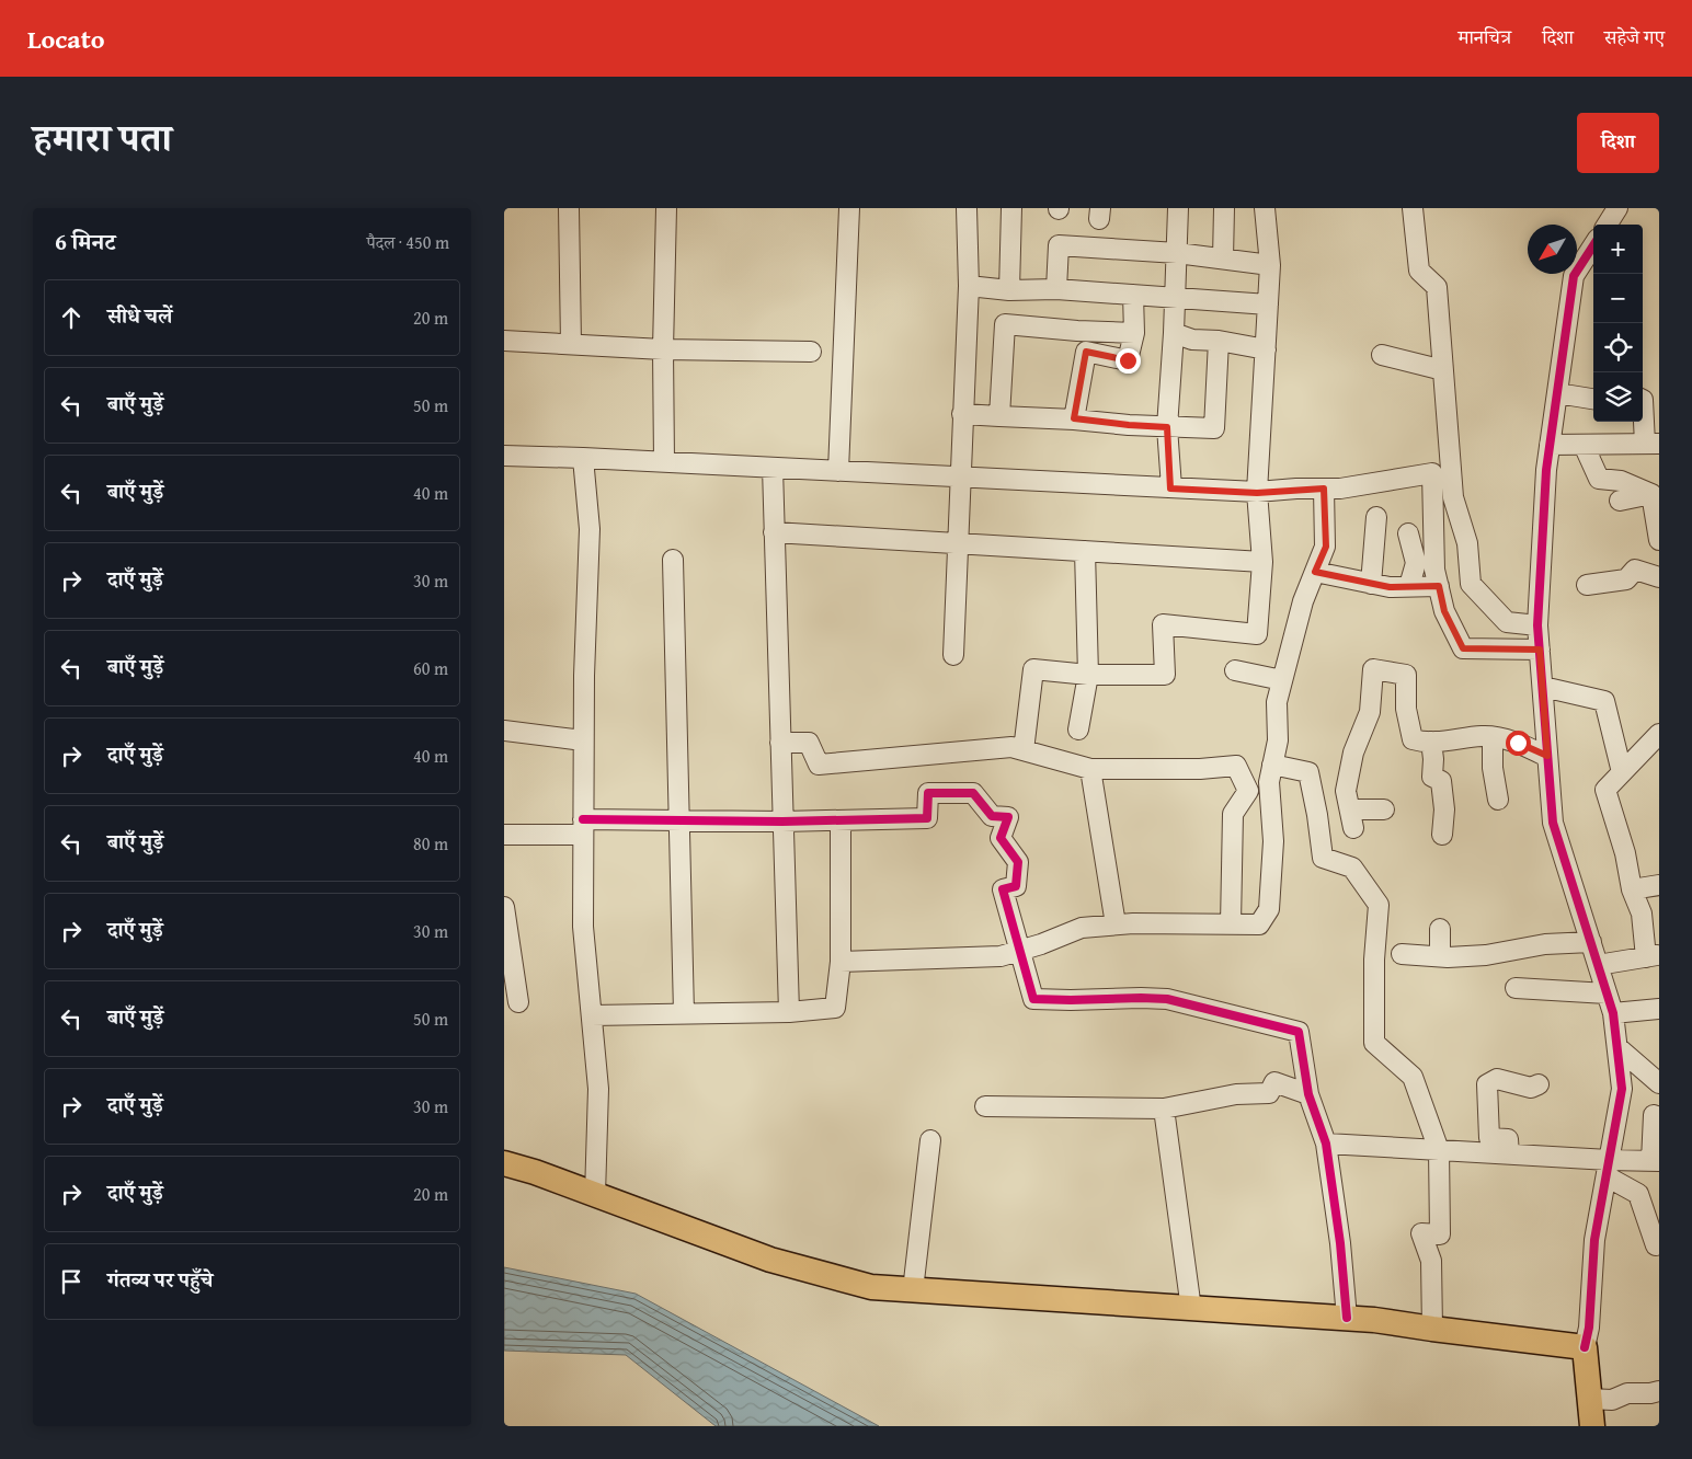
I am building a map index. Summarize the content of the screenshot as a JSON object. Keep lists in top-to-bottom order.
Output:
{
  "north": "bottom left",
  "page": {
    "header": "Locato",
    "nav": ["मानचित्र", "दिशा", "सहेजे गए"],
    "title": "हमारा पता",
    "buttons": "दिशा",
    "heading": ["6 मिनट", "पैदल · 450 m"],
    "map_buttons": ["+", "−"],
    "list": [
      ["सीधे चलें", "20 m"],
      ["बाएँ मुड़ें", "50 m"],
      ["बाएँ मुड़ें", "40 m"],
      ["दाएँ मुड़ें", "30 m"],
      ["बाएँ मुड़ें", "60 m"],
      ["दाएँ मुड़ें", "40 m"],
      ["बाएँ मुड़ें", "80 m"],
      ["दाएँ मुड़ें", "30 m"],
      ["बाएँ मुड़ें", "50 m"],
      ["दाएँ मुड़ें", "30 m"],
      ["दाएँ मुड़ें", "20 m"],
      "गंतव्य पर पहुँचे"
    ]
  }
}
